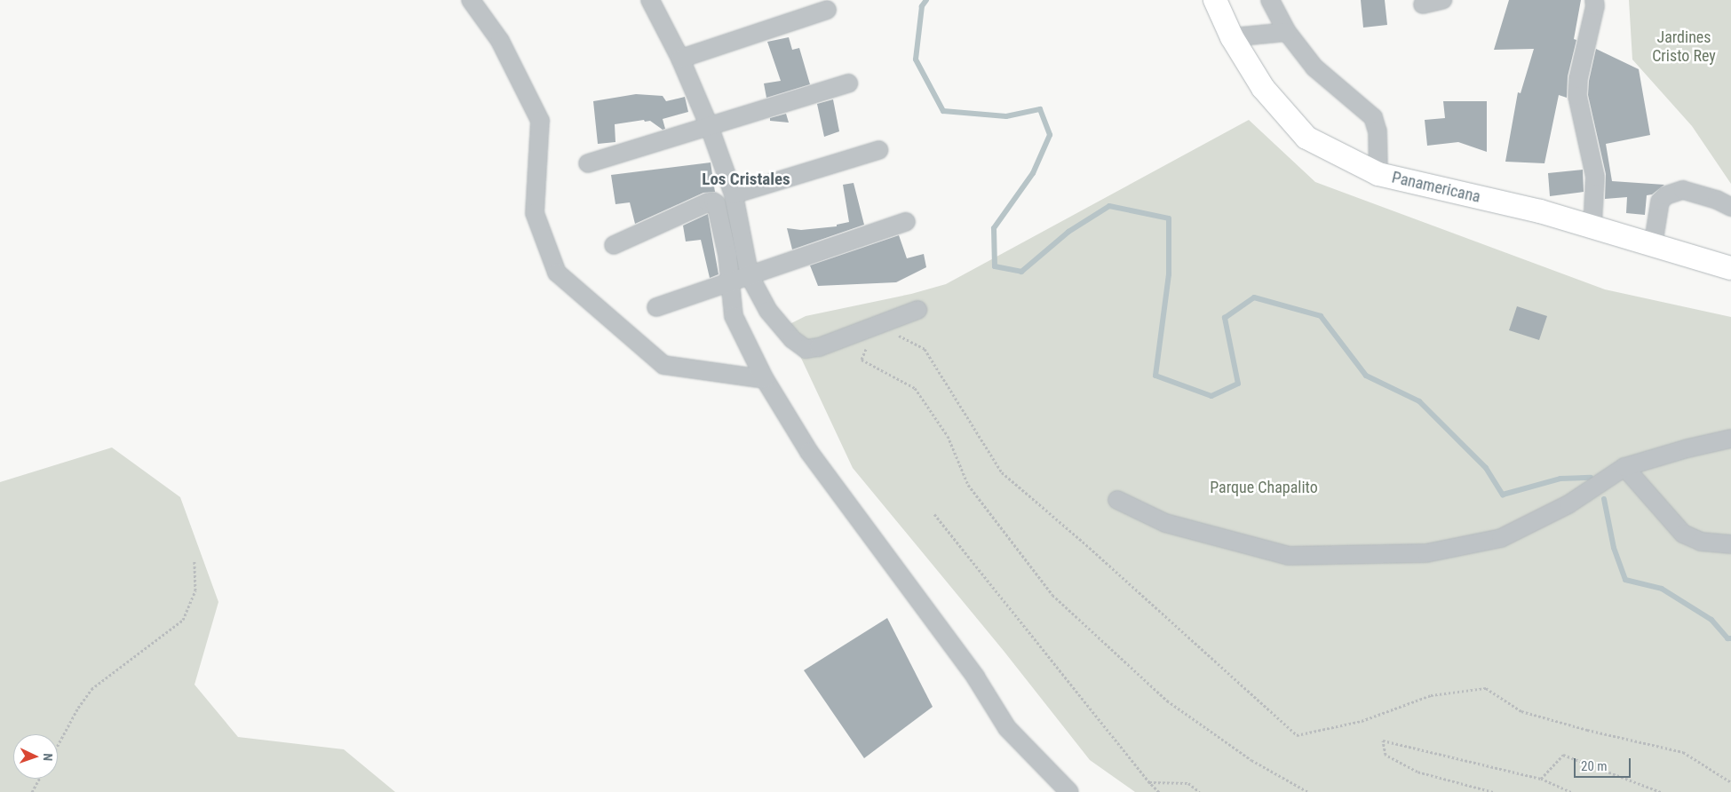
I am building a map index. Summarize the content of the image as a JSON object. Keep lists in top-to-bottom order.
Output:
{
  "streets": {
    "main road": ["Panamericana"]
  },
  "districts": ["Los Cristales"],
  "parks": ["Jardines Cristo Rey", "Parque Chapalito"],
  "scale_bar": "20 m",
  "north": "right"
}
